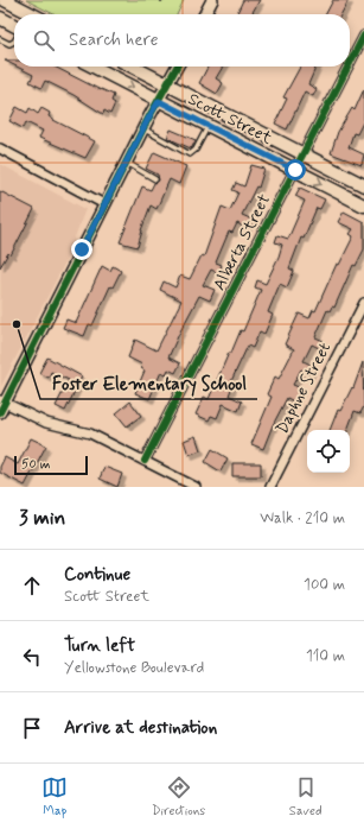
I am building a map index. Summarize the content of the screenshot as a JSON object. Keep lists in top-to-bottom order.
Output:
{
  "streets": {
    "main road": ["Scott Street"],
    "street": ["Alberta Street", "Daphne Street"]
  },
  "crossings": [
    ["Scott Street", "Alberta Street"]
  ],
  "places": ["Foster Elementary School"],
  "scale_bar": "50 m",
  "page": {
    "search": "Search here",
    "scale": "50 m",
    "heading": ["3 min", "Walk · 210 m"],
    "list": [
      ["Continue", "Scott Street", "100 m"],
      ["Turn left", "Yellowstone Boulevard", "110 m"],
      "Arrive at destination"
    ],
    "nav": ["Map", "Directions", "Saved"]
  }
}
